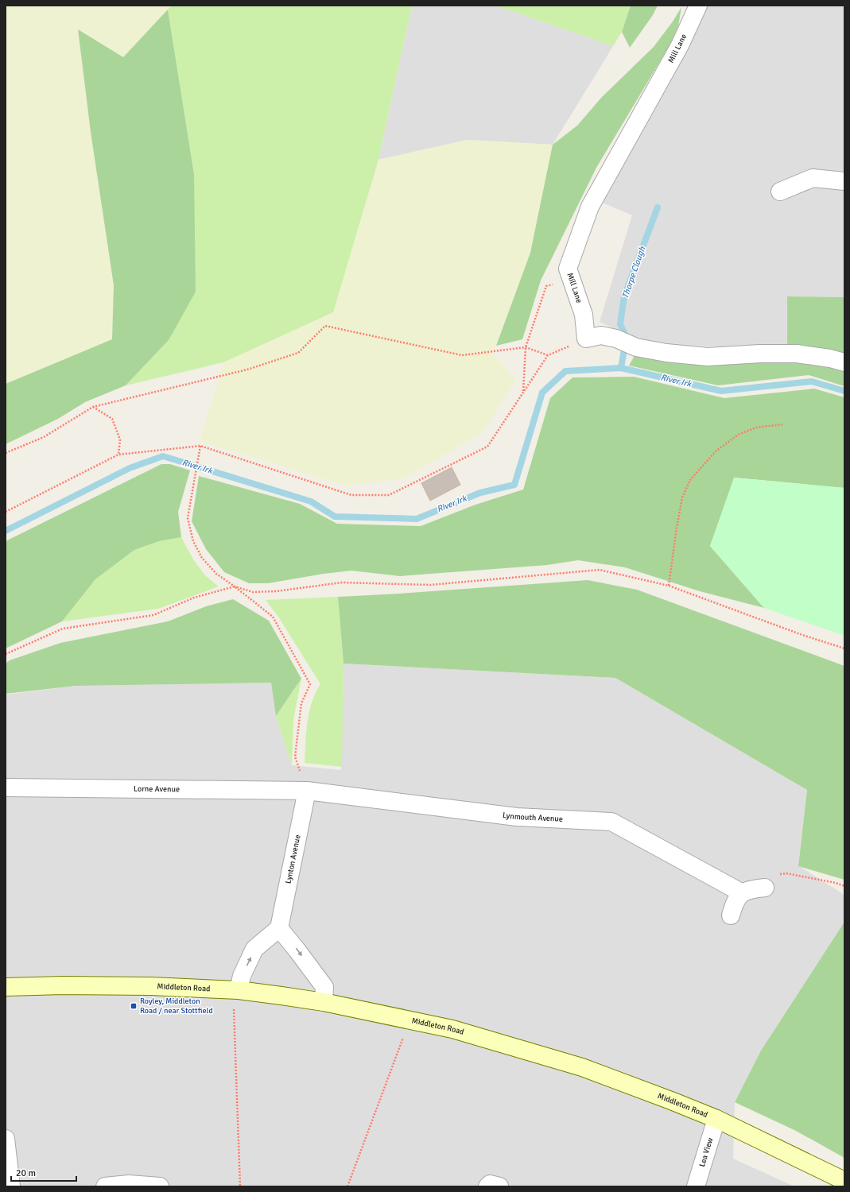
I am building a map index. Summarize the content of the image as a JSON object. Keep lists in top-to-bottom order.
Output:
{
  "streets": {
    "main road": ["Middleton Road"],
    "street": [
      "Mill Lane",
      "Lorne Avenue",
      "Lynmouth Avenue",
      "Lynton Avenue",
      "Lea View"
    ]
  },
  "crossings": [
    ["Lorne Avenue", "Lynmouth Avenue"],
    ["Lorne Avenue", "Lynton Avenue"],
    ["Lynmouth Avenue", "Lynton Avenue"],
    ["Middleton Road", "Lea View"]
  ],
  "water": ["Thorpe Clough", "River Irk"],
  "places": {
    "transit": ["Royley, Middleton Road / near Stottfield"]
  },
  "scale_bar": "20 m"
}
